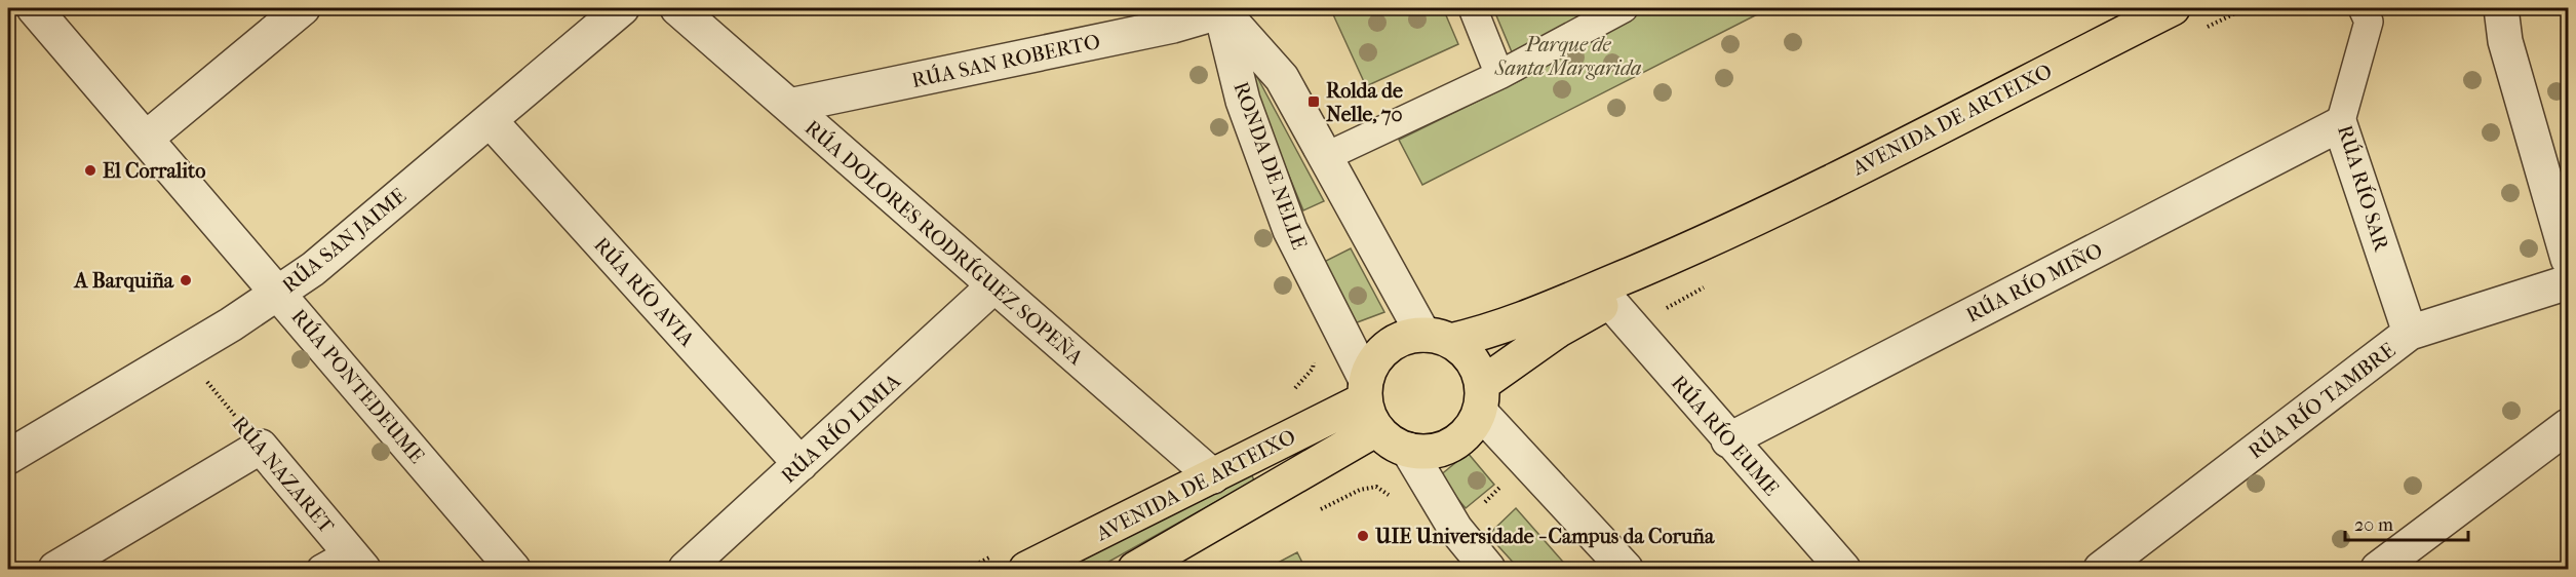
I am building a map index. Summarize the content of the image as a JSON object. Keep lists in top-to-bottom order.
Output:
{
  "streets": {
    "main road": ["AVENIDA DE ARTEIXO"],
    "street": [
      "RÚA SAN ROBERTO",
      "RONDA DE NELLE",
      "RÚA RÍO SAR",
      "RÚA SAN JAIME",
      "RÚA DOLORES RODRÍGUEZ SOPEÑA",
      "RÚA RÍO MIÑO",
      "RÚA RÍO AVIA",
      "RÚA PONTEDEUME",
      "RÚA RÍO TAMBRE",
      "RÚA RÍO LIMIA",
      "RÚA RÍO EUME",
      "RÚA NAZARET"
    ]
  },
  "crossings": [
    ["RÚA SAN ROBERTO", "RONDA DE NELLE"],
    ["RÚA SAN ROBERTO", "RÚA DOLORES RODRÍGUEZ SOPEÑA"],
    ["AVENIDA DE ARTEIXO", "RONDA DE NELLE"],
    ["AVENIDA DE ARTEIXO", "RÚA DOLORES RODRÍGUEZ SOPEÑA"],
    ["AVENIDA DE ARTEIXO", "RÚA RÍO EUME"],
    ["RÚA RÍO SAR", "RÚA RÍO MIÑO"],
    ["RÚA RÍO SAR", "RÚA RÍO TAMBRE"],
    ["RÚA SAN JAIME", "RÚA RÍO AVIA"],
    ["RÚA SAN JAIME", "RÚA PONTEDEUME"],
    ["RÚA DOLORES RODRÍGUEZ SOPEÑA", "RÚA RÍO LIMIA"],
    ["RÚA RÍO MIÑO", "RÚA RÍO EUME"],
    ["RÚA RÍO AVIA", "RÚA RÍO LIMIA"]
  ],
  "parks": ["Parque de Santa Margarida"],
  "places": {
    "transit": ["Rolda de Nelle, 70"],
    "other": ["El Corralito", "A Barquiña", "UIE Universidade - Campus da Coruña"]
  },
  "scale_bar": "20 m"
}
